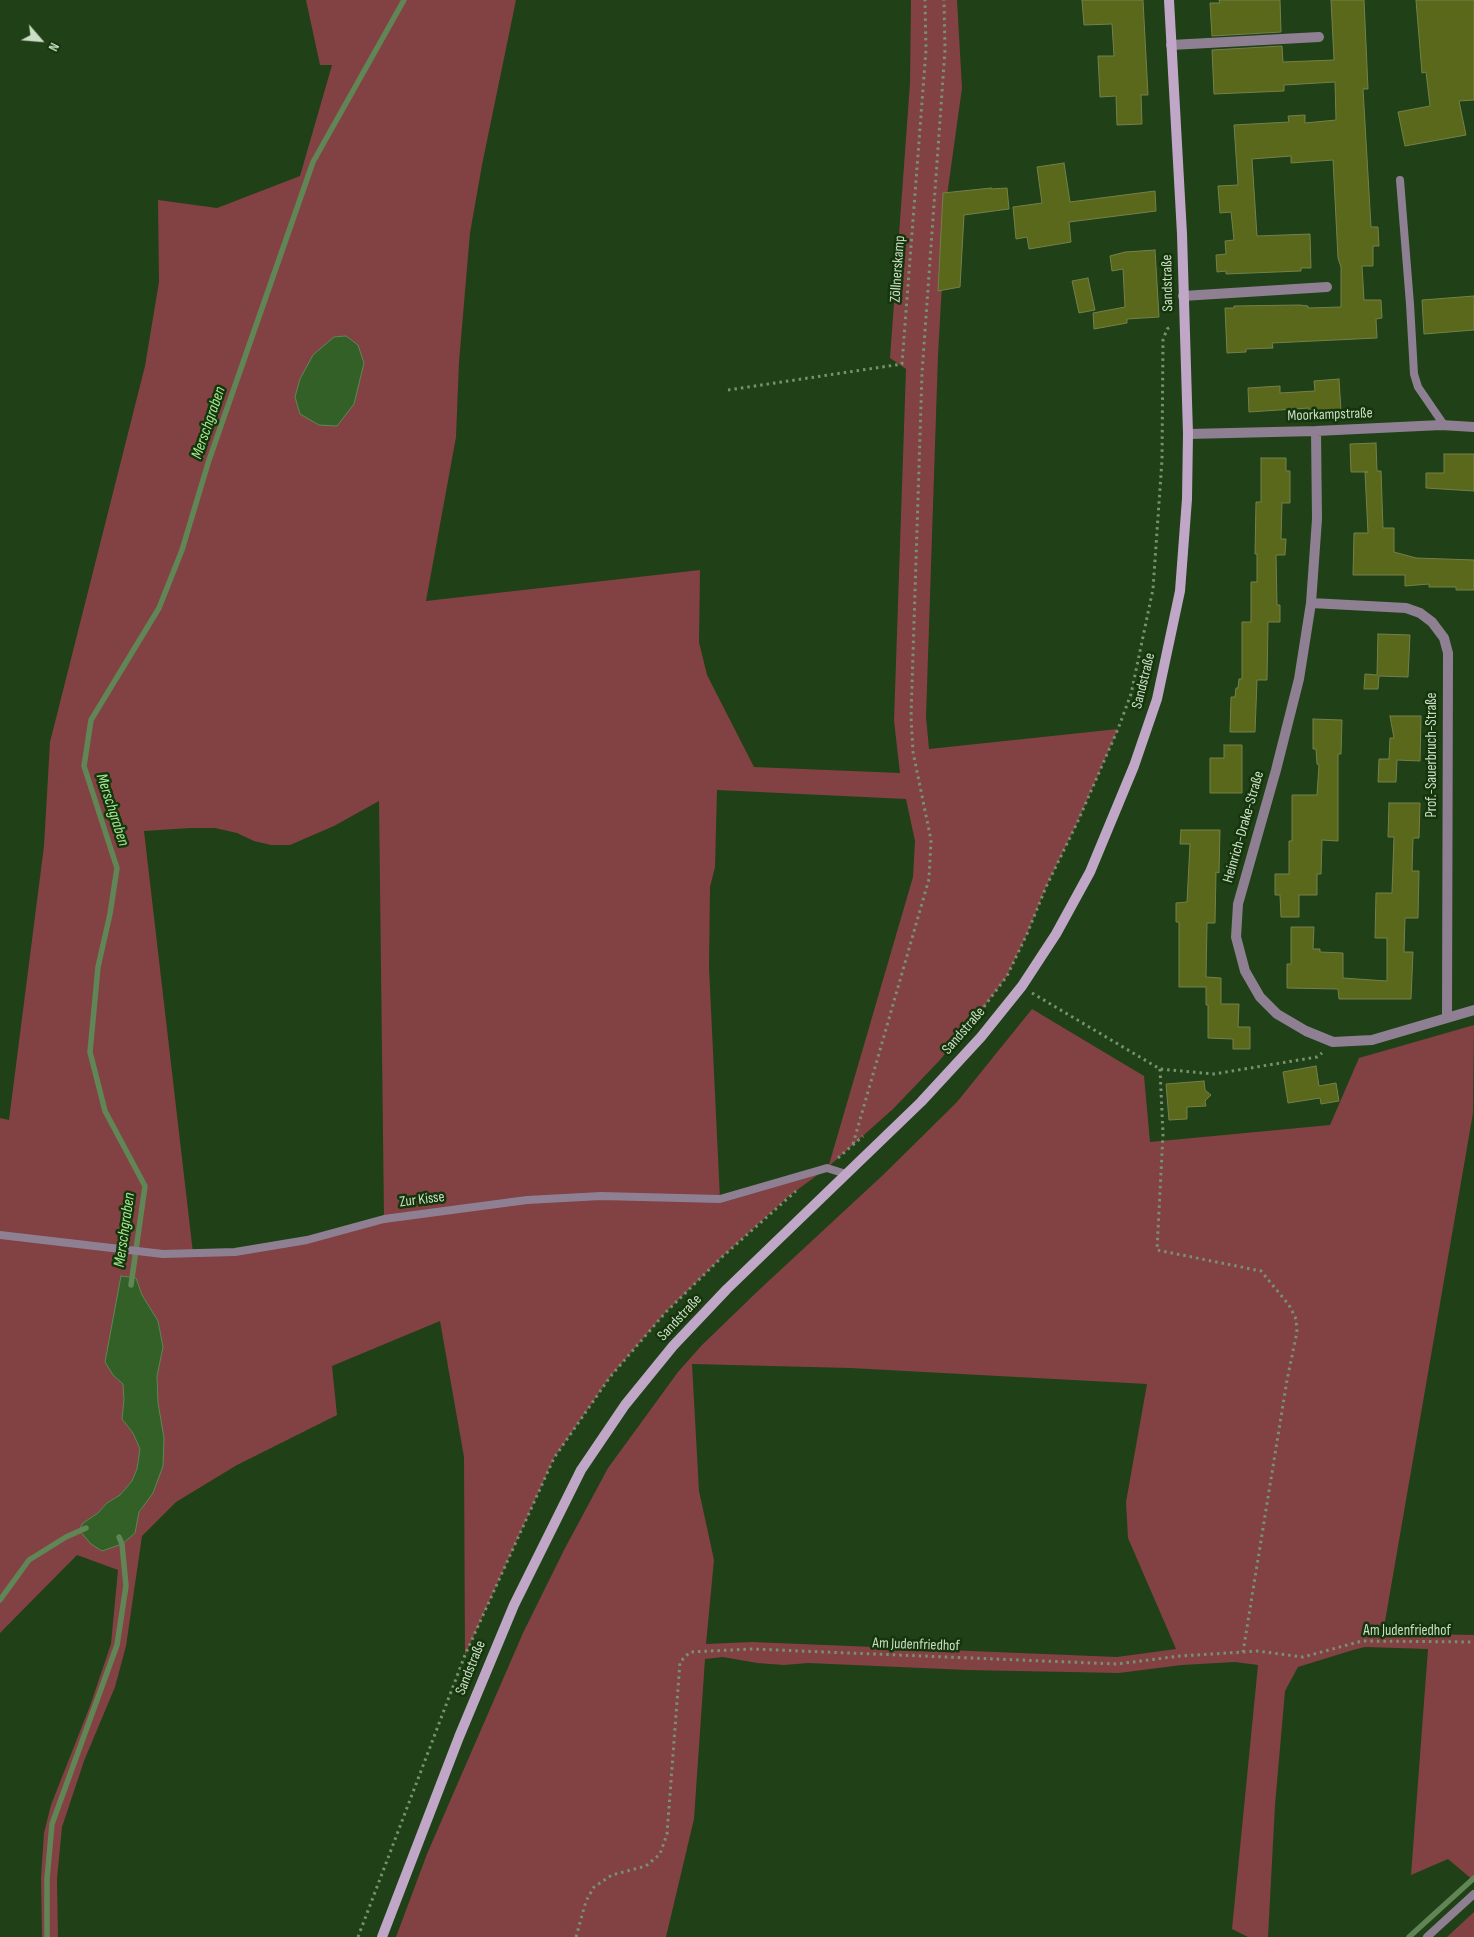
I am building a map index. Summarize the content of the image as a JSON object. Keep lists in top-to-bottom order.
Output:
{
  "streets": {
    "main road": ["Sandstraße"],
    "street": ["Moorkampstraße", "Prof.-Sauerbruch-Straße", "Heinrich-Drake-Straße"],
    "lane": ["Zur Kisse"],
    "path": ["Zöllnerskamp", "Am Judenfriedhof"]
  },
  "crossings": [
    ["Sandstraße", "Moorkampstraße"],
    ["Moorkampstraße", "Heinrich-Drake-Straße"],
    ["Prof.-Sauerbruch-Straße", "Heinrich-Drake-Straße"]
  ],
  "water": ["Merschgraben"],
  "north": "bottom right"
}
